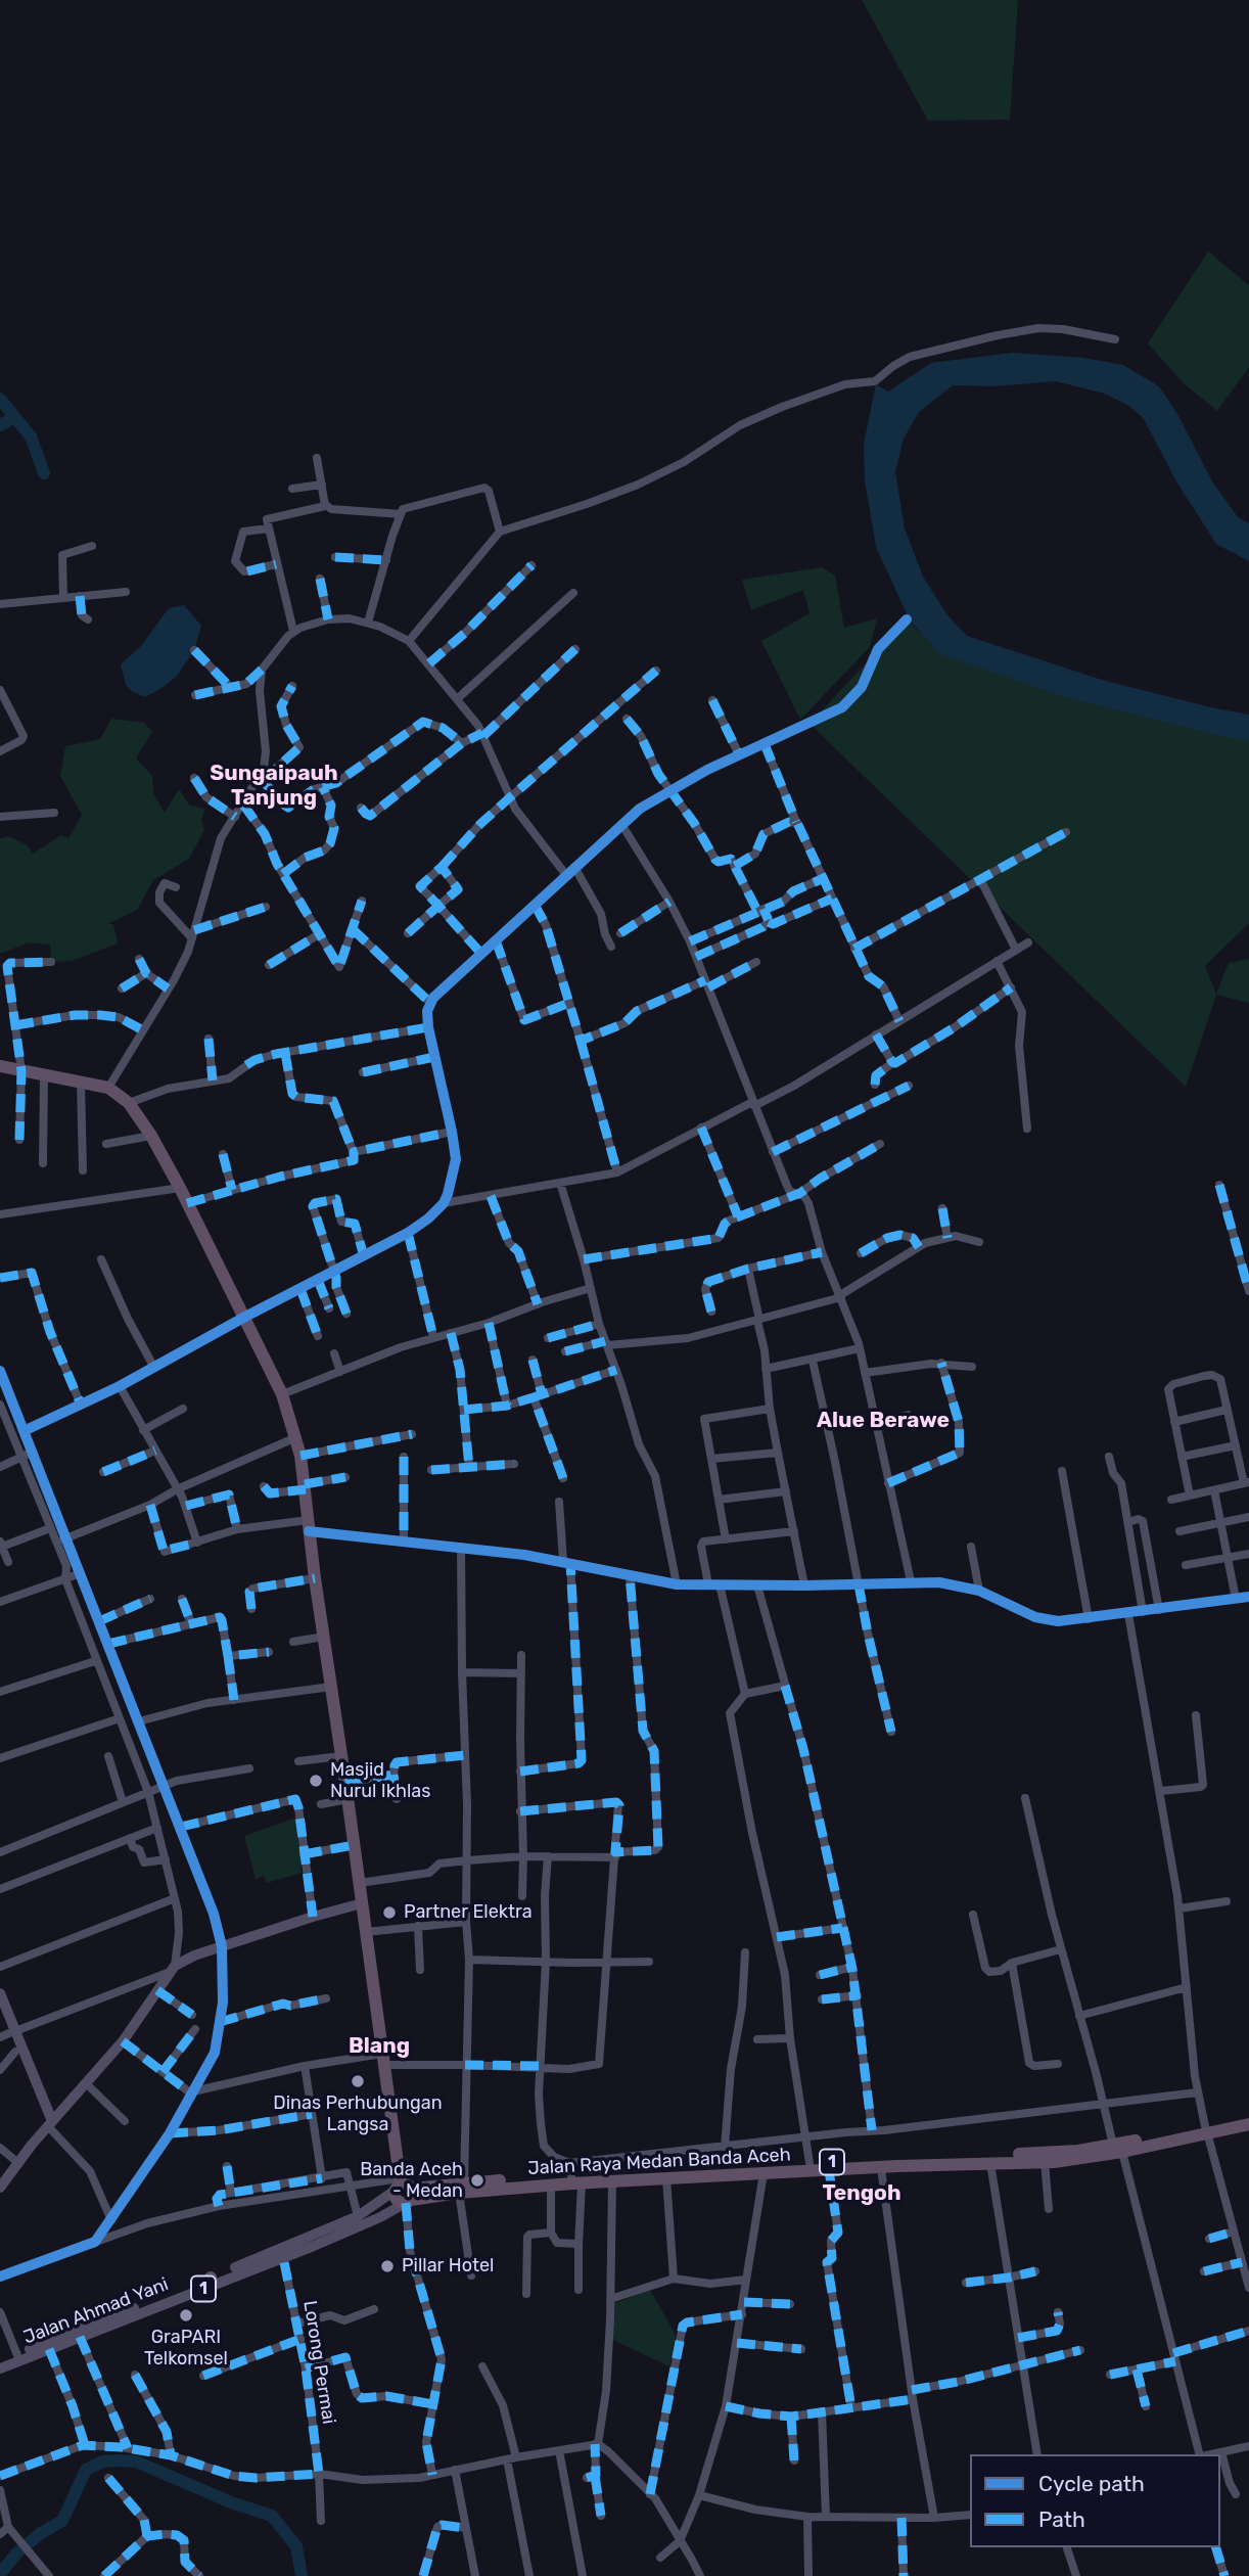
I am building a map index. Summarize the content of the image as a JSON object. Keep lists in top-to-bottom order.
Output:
{
  "streets": {
    "highway": ["Jalan Raya Medan Banda Aceh", "1"],
    "main road": ["Jalan Ahmad Yani"],
    "street": ["Lorong Permai"]
  },
  "crossings": [
    ["Jalan Raya Medan Banda Aceh", "Jalan Ahmad Yani"],
    ["Jalan Ahmad Yani", "Lorong Permai"]
  ],
  "districts": [
    "Sungaipauh Tanjung",
    "Alue Berawe",
    "Blang",
    "Tengoh"
  ],
  "places": [
    "Masjid Nurul Ikhlas",
    "Partner Elektra",
    "Dinas Perhubungan Langsa",
    "Banda Aceh - Medan",
    "Pillar Hotel",
    "GraPARI Telkomsel"
  ],
  "legend": ["Cycle path", "Path"]
}
